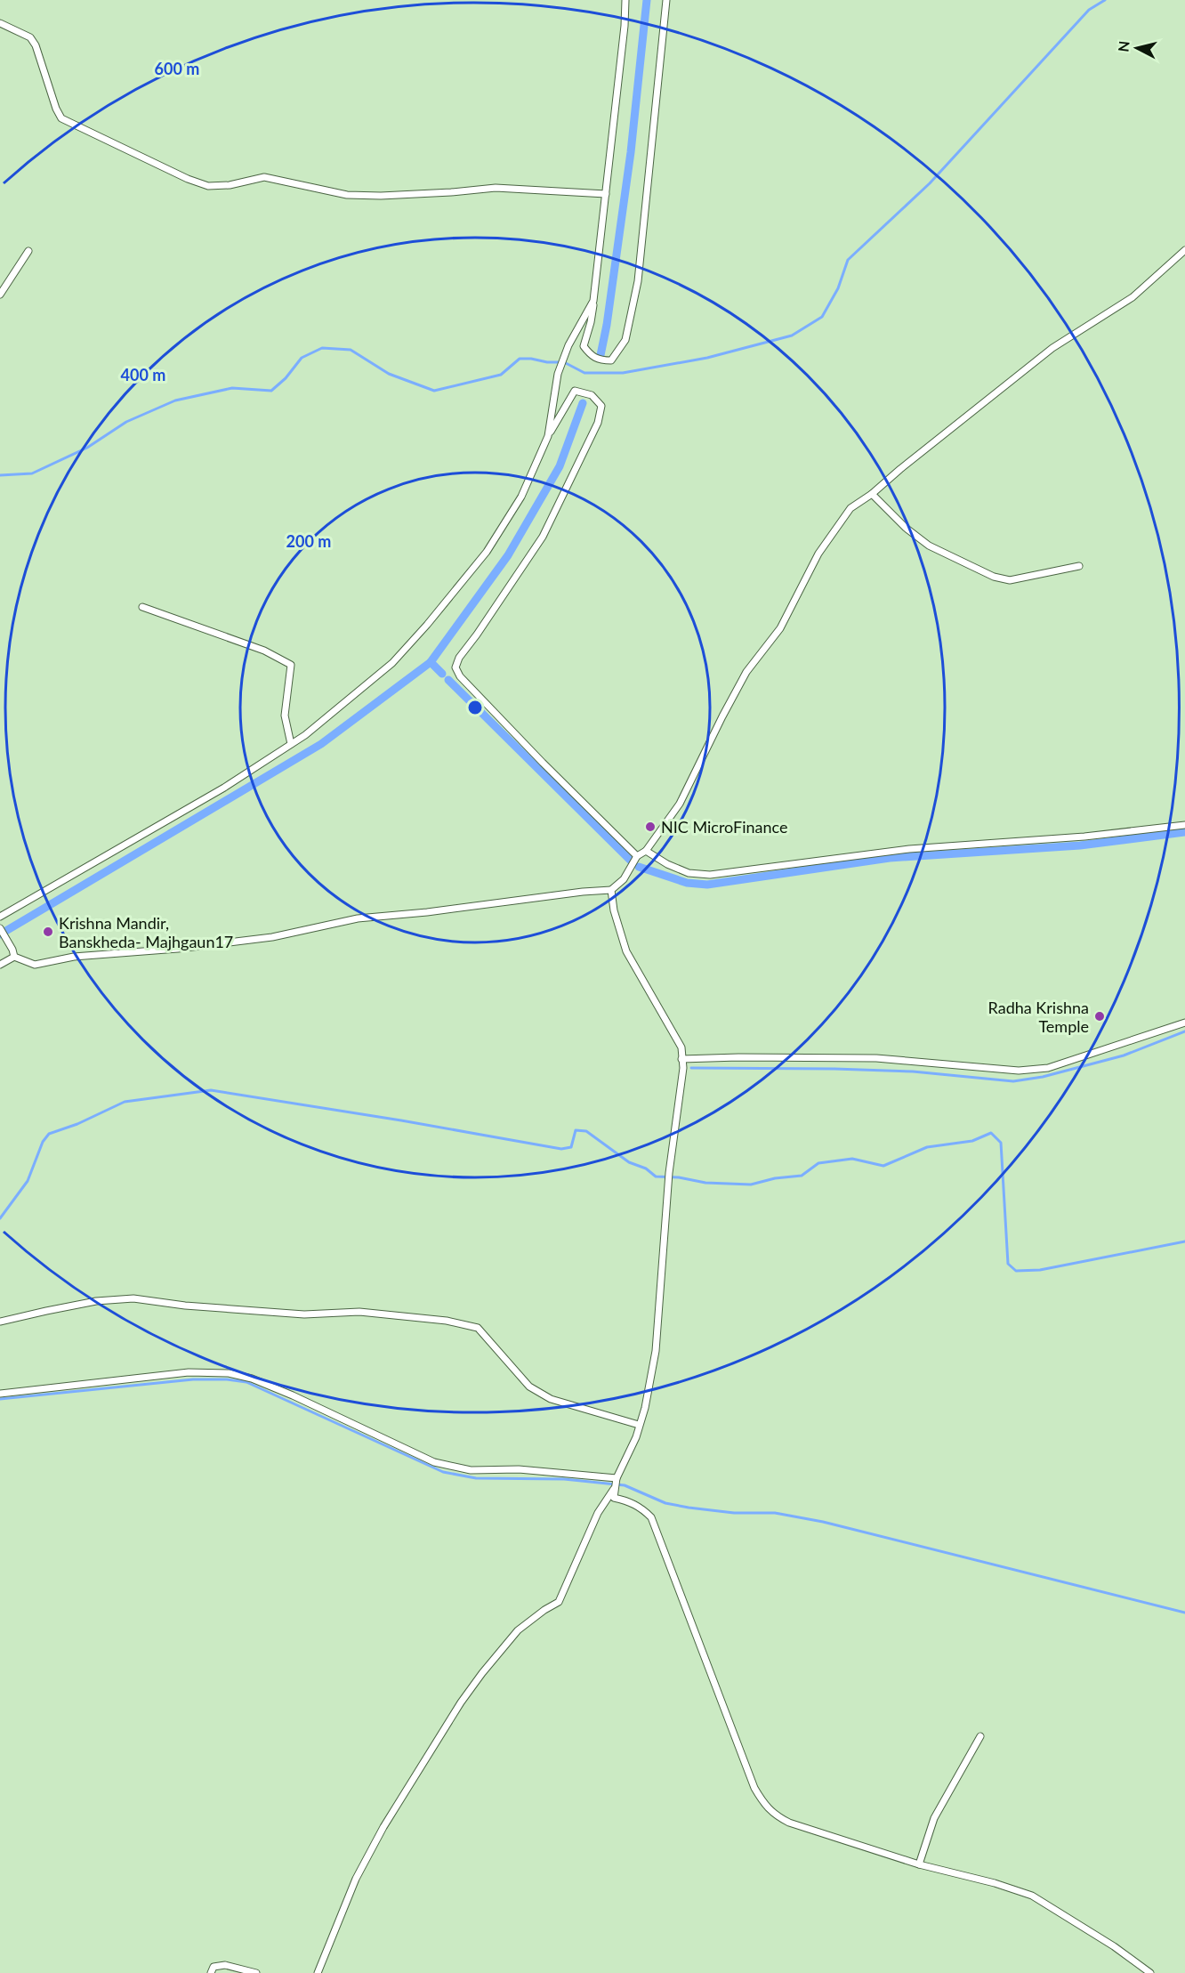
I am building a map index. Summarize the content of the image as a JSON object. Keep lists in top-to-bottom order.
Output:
{
  "places": ["NIC MicroFinance", "Krishna Mandir, Banskheda- Majhgaun17", "Radha Krishna Temple"],
  "north": "left",
  "rings": ["600 m", "400 m", "200 m"]
}
